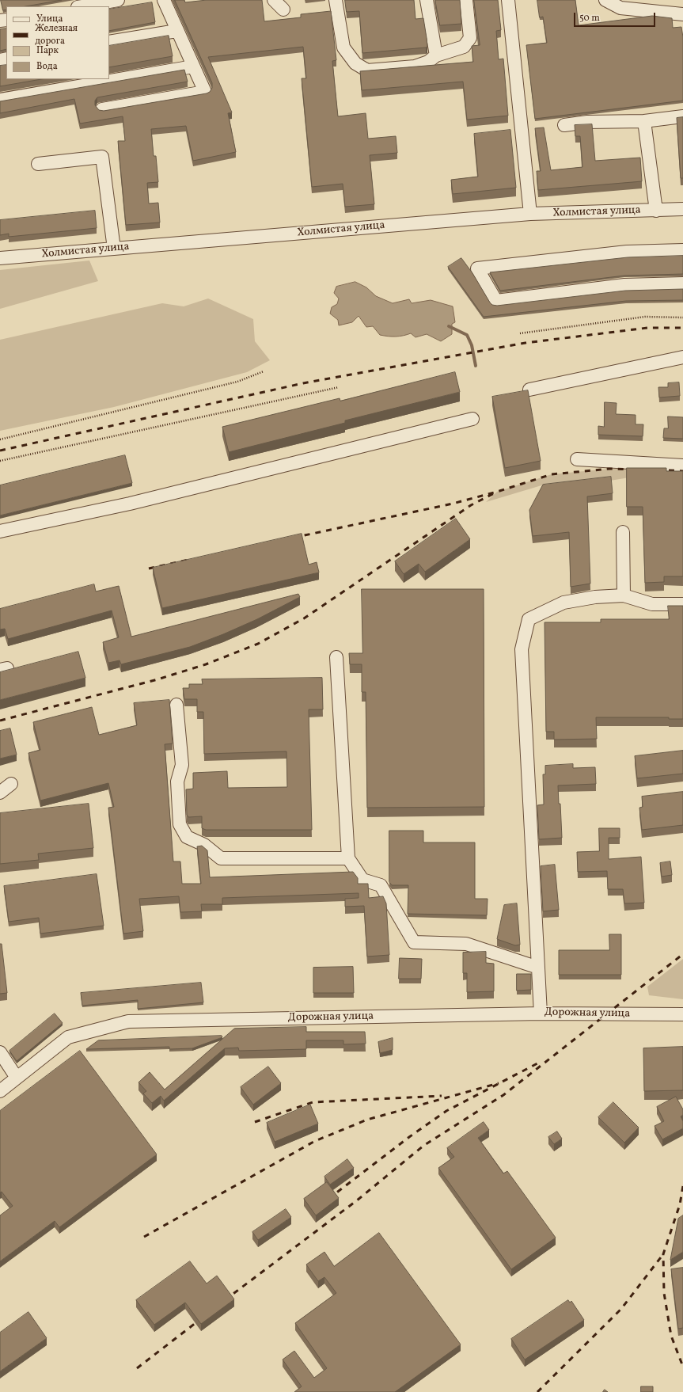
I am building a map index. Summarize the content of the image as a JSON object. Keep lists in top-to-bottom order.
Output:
{
  "streets": {
    "street": ["Холмистая улица", "Дорожная улица"]
  },
  "legend": [
    "Улица",
    "Железная дорога",
    "Парк",
    "Вода"
  ],
  "scale_bar": "50 m"
}
